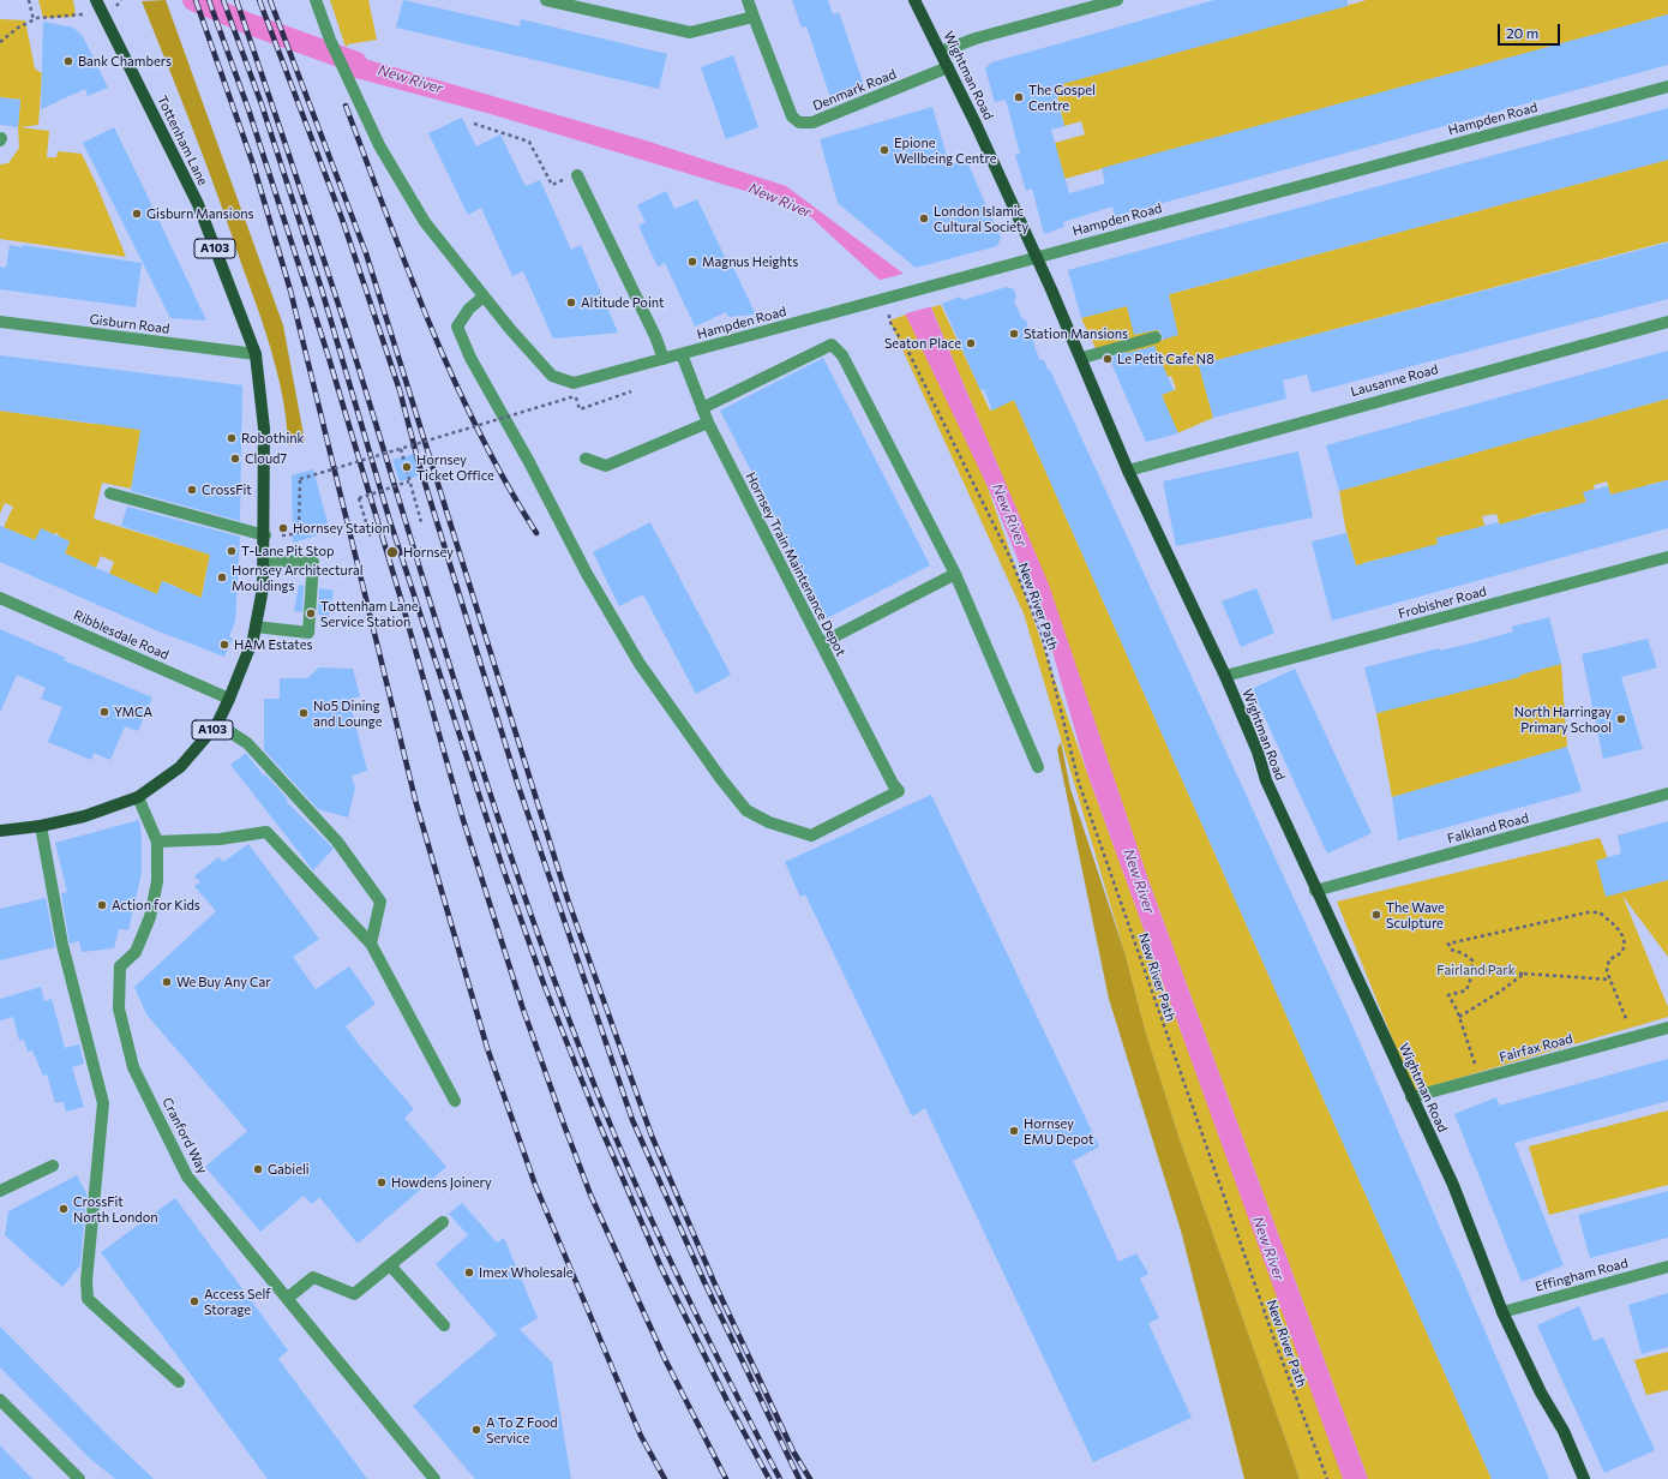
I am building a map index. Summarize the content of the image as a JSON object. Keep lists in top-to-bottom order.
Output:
{
  "streets": {
    "main road": ["Wightman Road", "Tottenham Lane", "A103"],
    "street": [
      "Denmark Road",
      "Hampden Road",
      "Gisburn Road",
      "Lausanne Road",
      "Hornsey Train Maintenance Depot",
      "Frobisher Road",
      "Ribblesdale Road",
      "Falkland Road",
      "Fairfax Road",
      "Cranford Way",
      "Effingham Road"
    ],
    "path": ["New River Path"]
  },
  "crossings": [
    ["Wightman Road", "Denmark Road"],
    ["Wightman Road", "Hampden Road"],
    ["Wightman Road", "Lausanne Road"],
    ["Wightman Road", "Frobisher Road"],
    ["Wightman Road", "Falkland Road"],
    ["Wightman Road", "Fairfax Road"],
    ["Wightman Road", "Effingham Road"],
    ["Hampden Road", "Hornsey Train Maintenance Depot"],
    ["Tottenham Lane", "Gisburn Road"],
    ["Tottenham Lane", "Ribblesdale Road"],
    ["Tottenham Lane", "Cranford Way"]
  ],
  "water": ["New River"],
  "parks": ["Fairland Park"],
  "places": [
    "Bank Chambers",
    "The Gospel Centre",
    "Epione Wellbeing Centre",
    "Gisburn Mansions",
    "London Islamic Cultural Society",
    "Magnus Heights",
    "Altitude Point",
    "Station Mansions",
    "Seaton Place",
    "Le Petit Cafe N8",
    "Robothink",
    "Cloud7",
    "Hornsey Ticket Office",
    "CrossFit",
    "Hornsey Station",
    "T-Lane Pit Stop",
    "Hornsey",
    "Hornsey Architectural Mouldings",
    "Tottenham Lane Service Station",
    "HAM Estates",
    "YMCA",
    "No5 Dining and Lounge",
    "North Harringay Primary School",
    "Action for Kids",
    "The Wave Sculpture",
    "We Buy Any Car",
    "Hornsey EMU Depot",
    "Gabieli",
    "Howdens Joinery",
    "CrossFit North London",
    "Imex Wholesale",
    "Access Self Storage",
    "A To Z Food Service"
  ],
  "scale_bar": "20 m"
}
